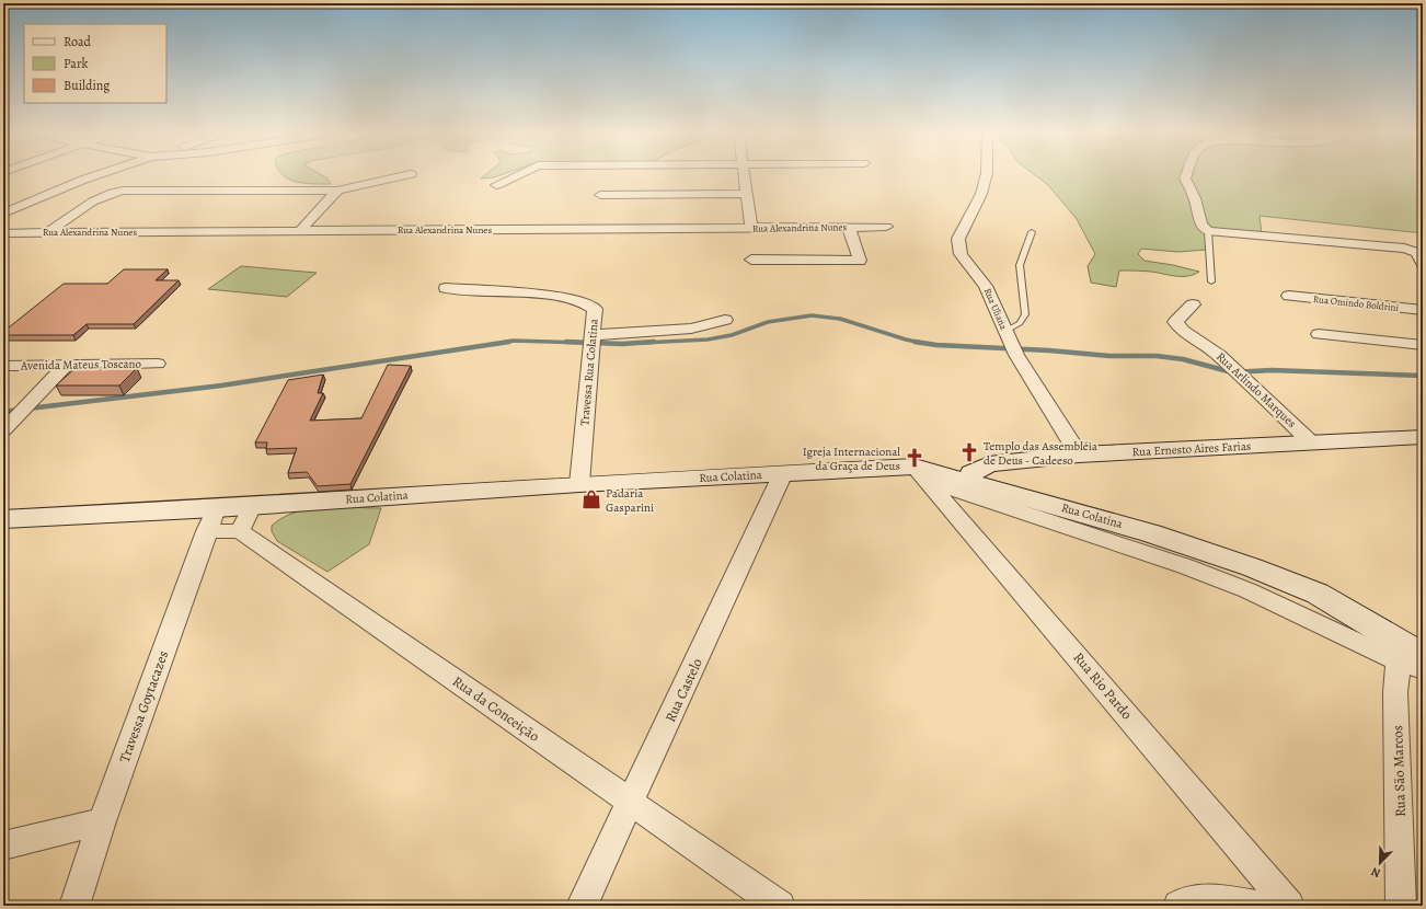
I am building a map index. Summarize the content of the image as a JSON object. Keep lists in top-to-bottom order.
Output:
{
  "streets": {
    "main road": ["Rua Ernesto Aires Farias", "Rua Colatina"],
    "street": [
      "Rua Alexandrina Nunes",
      "Rua Omindo Boldrini",
      "Rua Uliana",
      "Avenida Mateus Toscano",
      "Travessa Rua Colatina",
      "Rua Arlindo Marques",
      "Rua Rio Pardo",
      "Rua Castelo",
      "Travessa Goytacazes",
      "Rua da Conceição",
      "Rua São Marcos"
    ]
  },
  "crossings": [
    ["Rua Uliana", "Rua Ernesto Aires Farias"],
    ["Travessa Rua Colatina", "Rua Colatina"],
    ["Rua Arlindo Marques", "Rua Ernesto Aires Farias"],
    ["Rua Ernesto Aires Farias", "Rua Colatina"],
    ["Rua Colatina", "Rua Rio Pardo"],
    ["Rua Colatina", "Rua Castelo"],
    ["Rua Colatina", "Travessa Goytacazes"],
    ["Rua Colatina", "Rua São Marcos"],
    ["Rua Castelo", "Rua da Conceição"]
  ],
  "places": {
    "church": ["Templo das Assembléia de Deus - Cadeeso", "Igreja Internacional da Graça de Deus"],
    "shop": ["Padaria Gasparini"]
  },
  "legend": ["Road", "Park", "Building"],
  "north": "bottom left"
}
